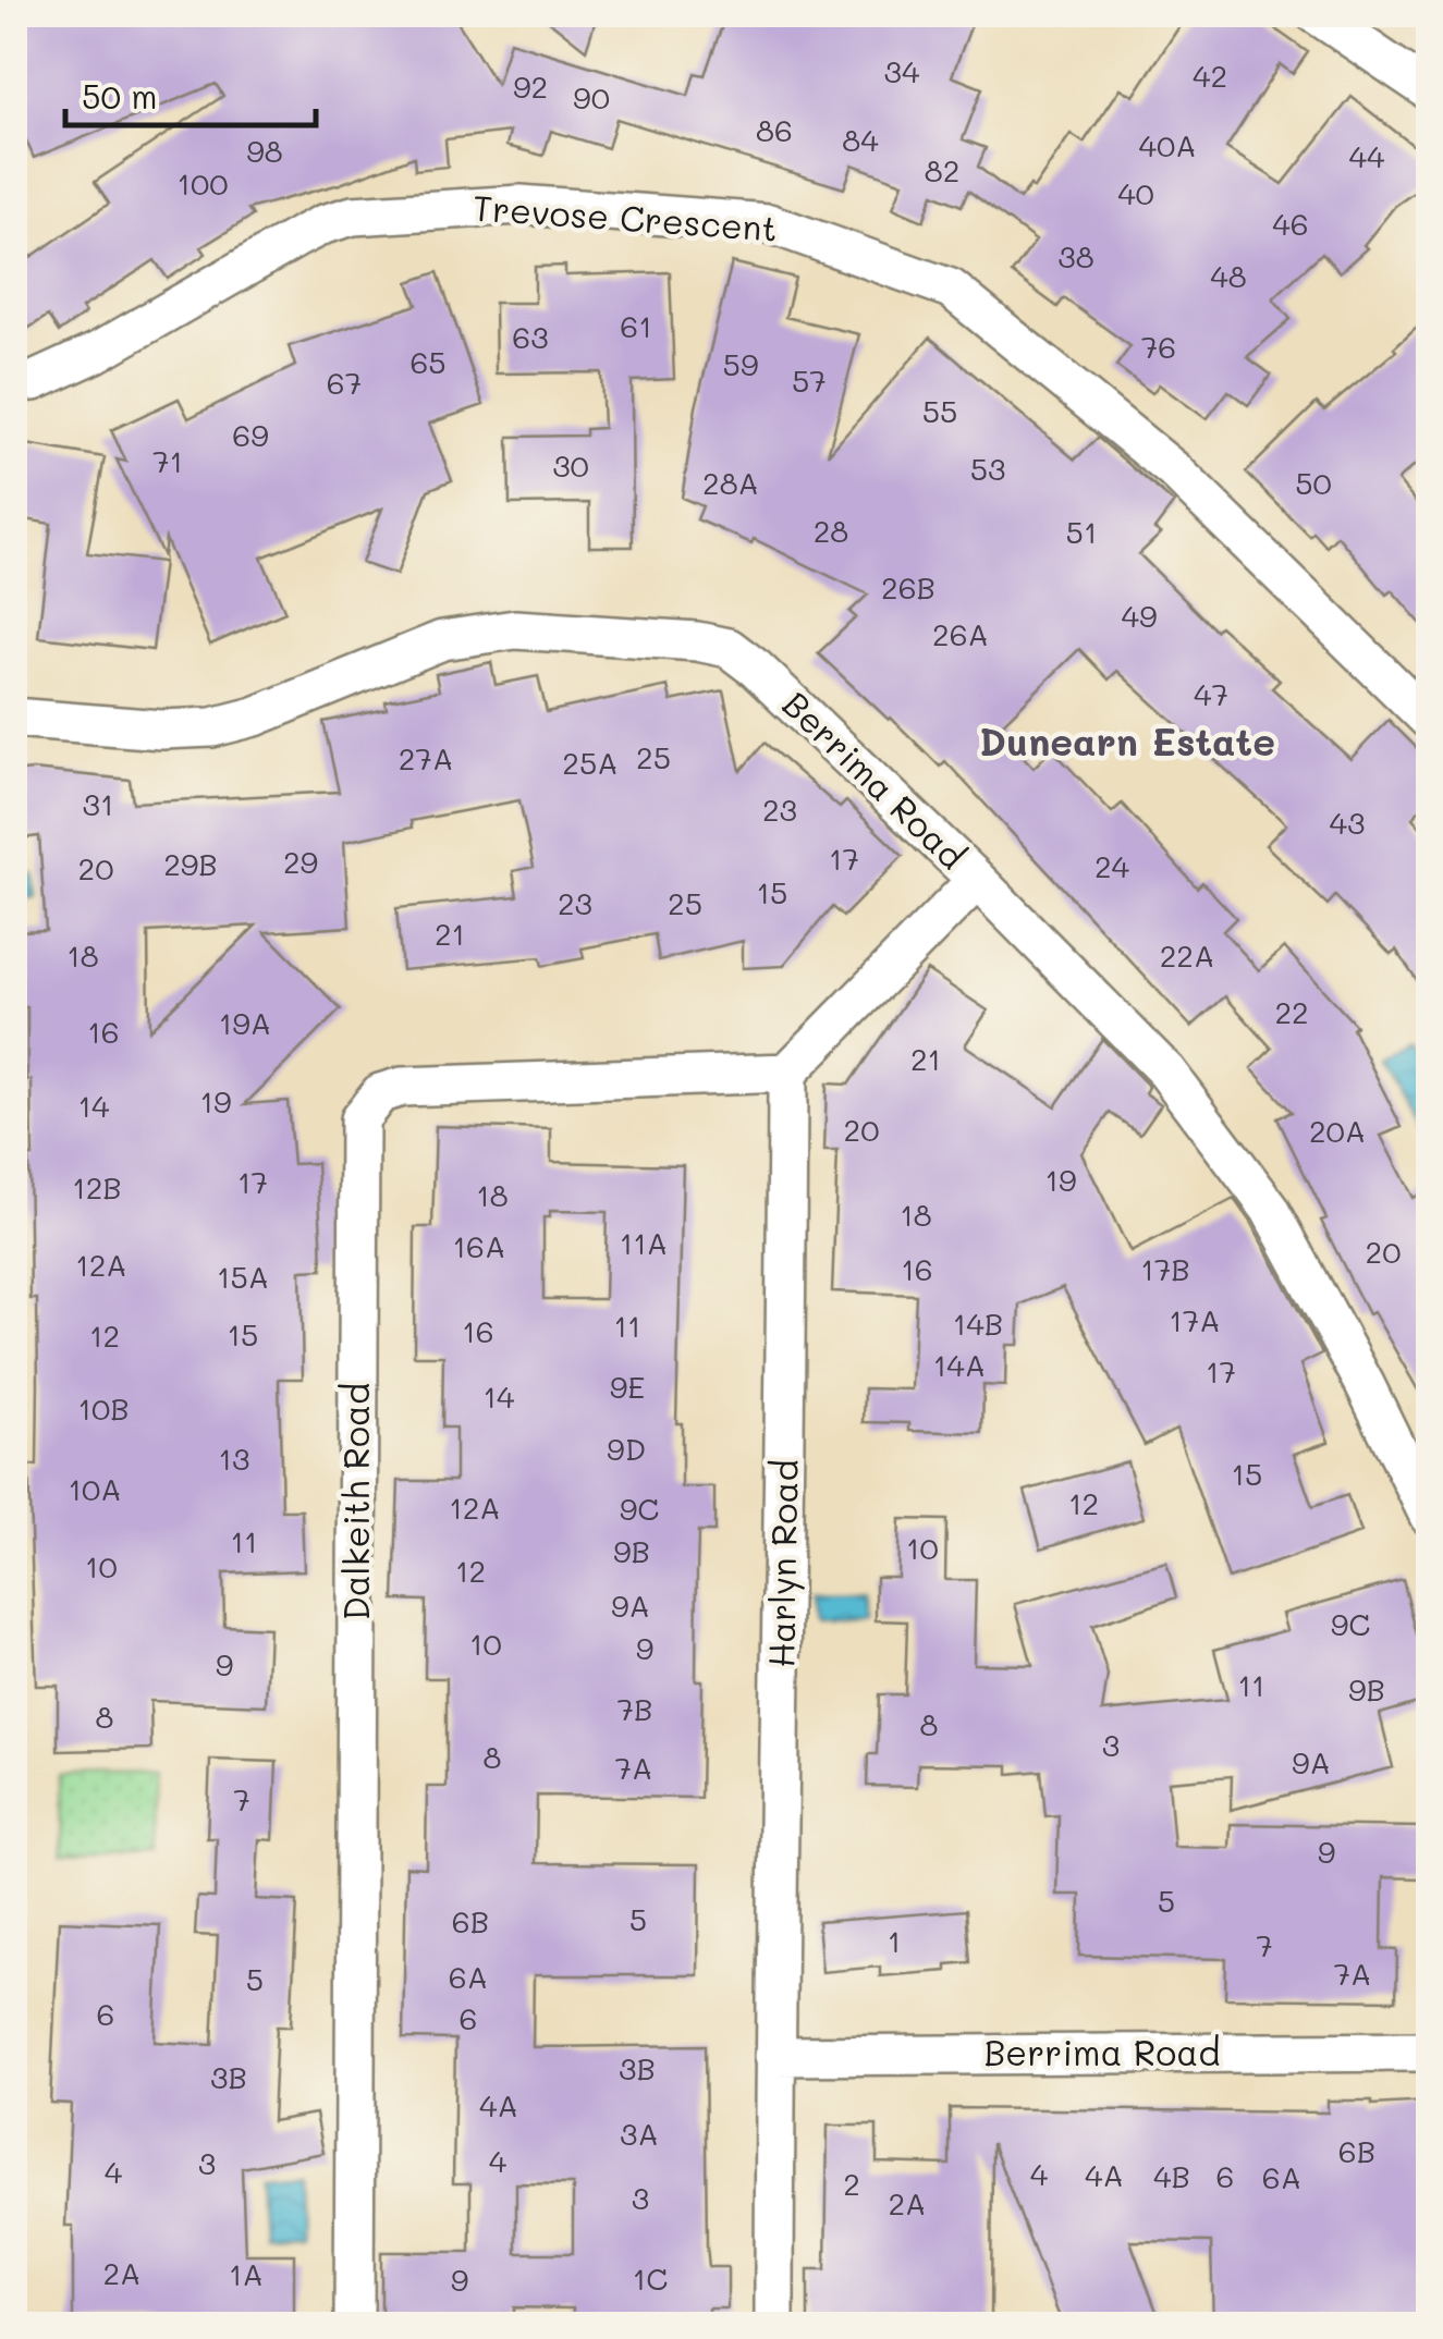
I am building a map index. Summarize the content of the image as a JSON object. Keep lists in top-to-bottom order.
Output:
{
  "streets": {
    "street": [
      "Trevose Crescent",
      "Berrima Road",
      "Dalkeith Road",
      "Harlyn Road"
    ]
  },
  "crossings": [
    ["Berrima Road", "Harlyn Road"],
    ["Dalkeith Road", "Harlyn Road"]
  ],
  "districts": ["Dunearn Estate"],
  "house_numbers": [
    "34",
    "42",
    "92",
    "90",
    "86",
    "84",
    "40A",
    "98",
    "44",
    "82",
    "100",
    "40",
    "46",
    "38",
    "48",
    "61",
    "63",
    "76",
    "65",
    "59",
    "57",
    "67",
    "55",
    "69",
    "71",
    "30",
    "53",
    "28A",
    "50",
    "28",
    "51",
    "26B",
    "49",
    "26A",
    "47",
    "25",
    "27A",
    "25A",
    "31",
    "23",
    "43",
    "17",
    "29",
    "29B",
    "24",
    "20",
    "15",
    "23",
    "25",
    "21",
    "18",
    "22A",
    "22",
    "19A",
    "16",
    "21",
    "19",
    "14",
    "20",
    "20A",
    "19",
    "17",
    "12B",
    "18",
    "18",
    "11A",
    "16A",
    "20",
    "12A",
    "16",
    "17B",
    "15A",
    "17A",
    "14B",
    "11",
    "16",
    "15",
    "12",
    "14A",
    "17",
    "9E",
    "14",
    "10B",
    "9D",
    "13",
    "15",
    "10A",
    "12",
    "12A",
    "9C",
    "11",
    "10",
    "9B",
    "10",
    "12",
    "9A",
    "9C",
    "10",
    "9",
    "9",
    "11",
    "9B",
    "7B",
    "8",
    "8",
    "3",
    "8",
    "9A",
    "7A",
    "7",
    "9",
    "5",
    "5",
    "6B",
    "1",
    "7",
    "7A",
    "6A",
    "5",
    "6",
    "6",
    "3B",
    "3B",
    "4A",
    "3A",
    "6B",
    "4",
    "3",
    "4",
    "4",
    "4A",
    "4B",
    "6",
    "6A",
    "2",
    "3",
    "2A",
    "2A",
    "1A",
    "1C",
    "9"
  ],
  "scale_bar": "50 m"
}
